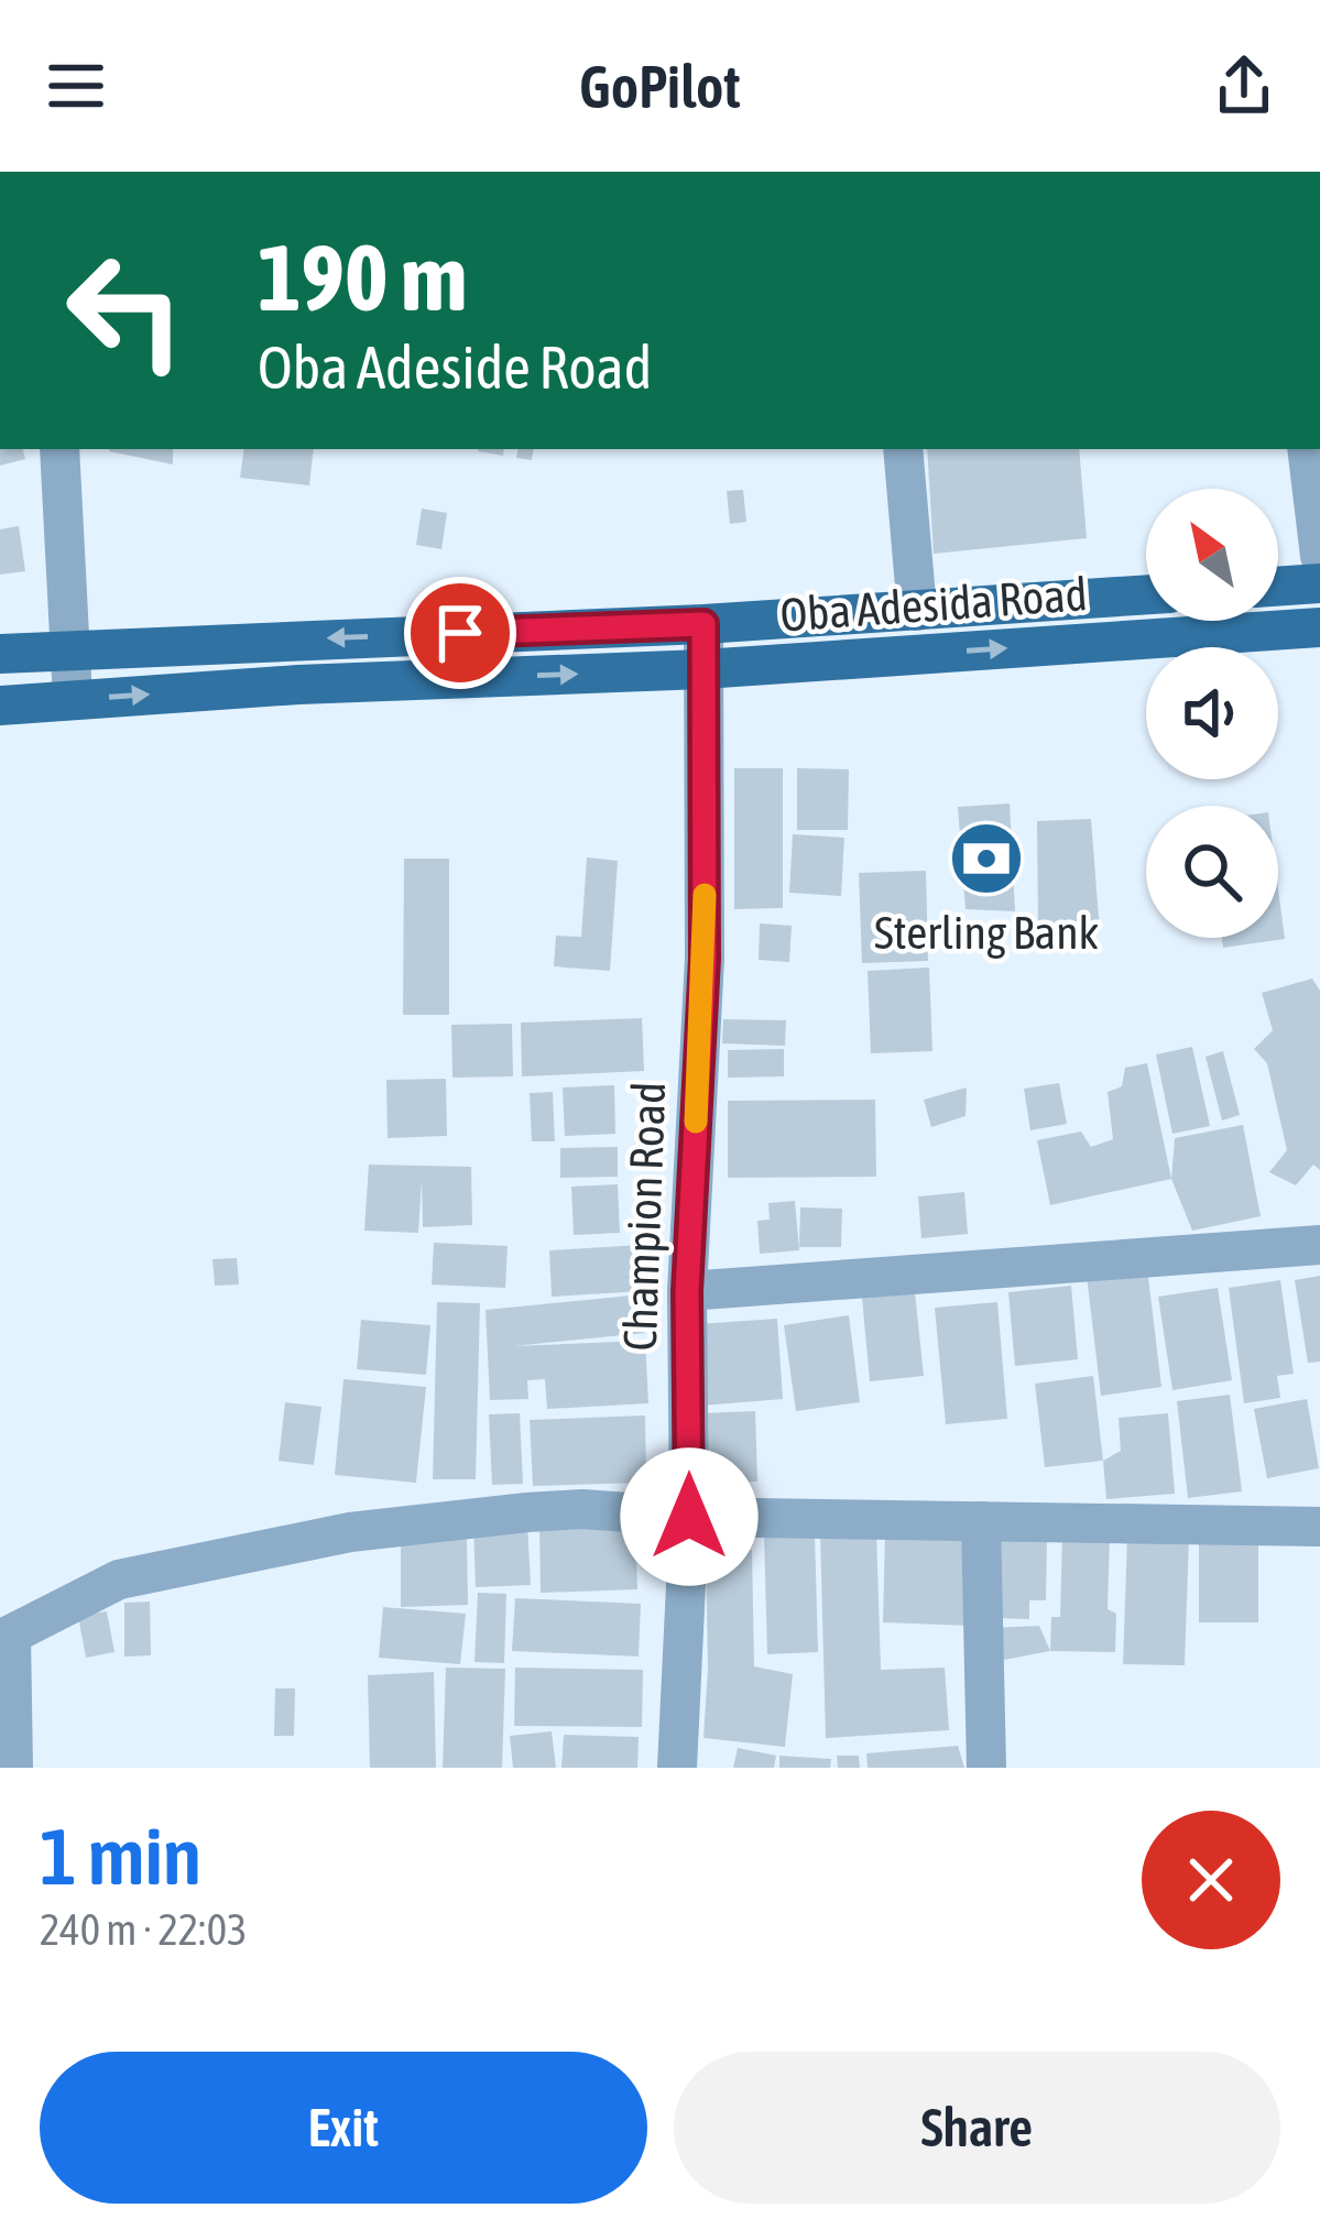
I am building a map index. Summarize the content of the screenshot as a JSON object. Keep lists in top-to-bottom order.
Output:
{
  "streets": {
    "main road": ["Oba Adesida Road"],
    "street": ["Champion Road"]
  },
  "crossings": [
    ["Oba Adesida Road", "Champion Road"]
  ],
  "places": {
    "bank": ["Sterling Bank"]
  },
  "north": "top left",
  "page": {
    "header": "GoPilot",
    "turn": ["190 m", "Oba Adeside Road"],
    "heading": ["1 min", "240 m · 22:03"],
    "buttons": ["Exit", "Share"]
  }
}
